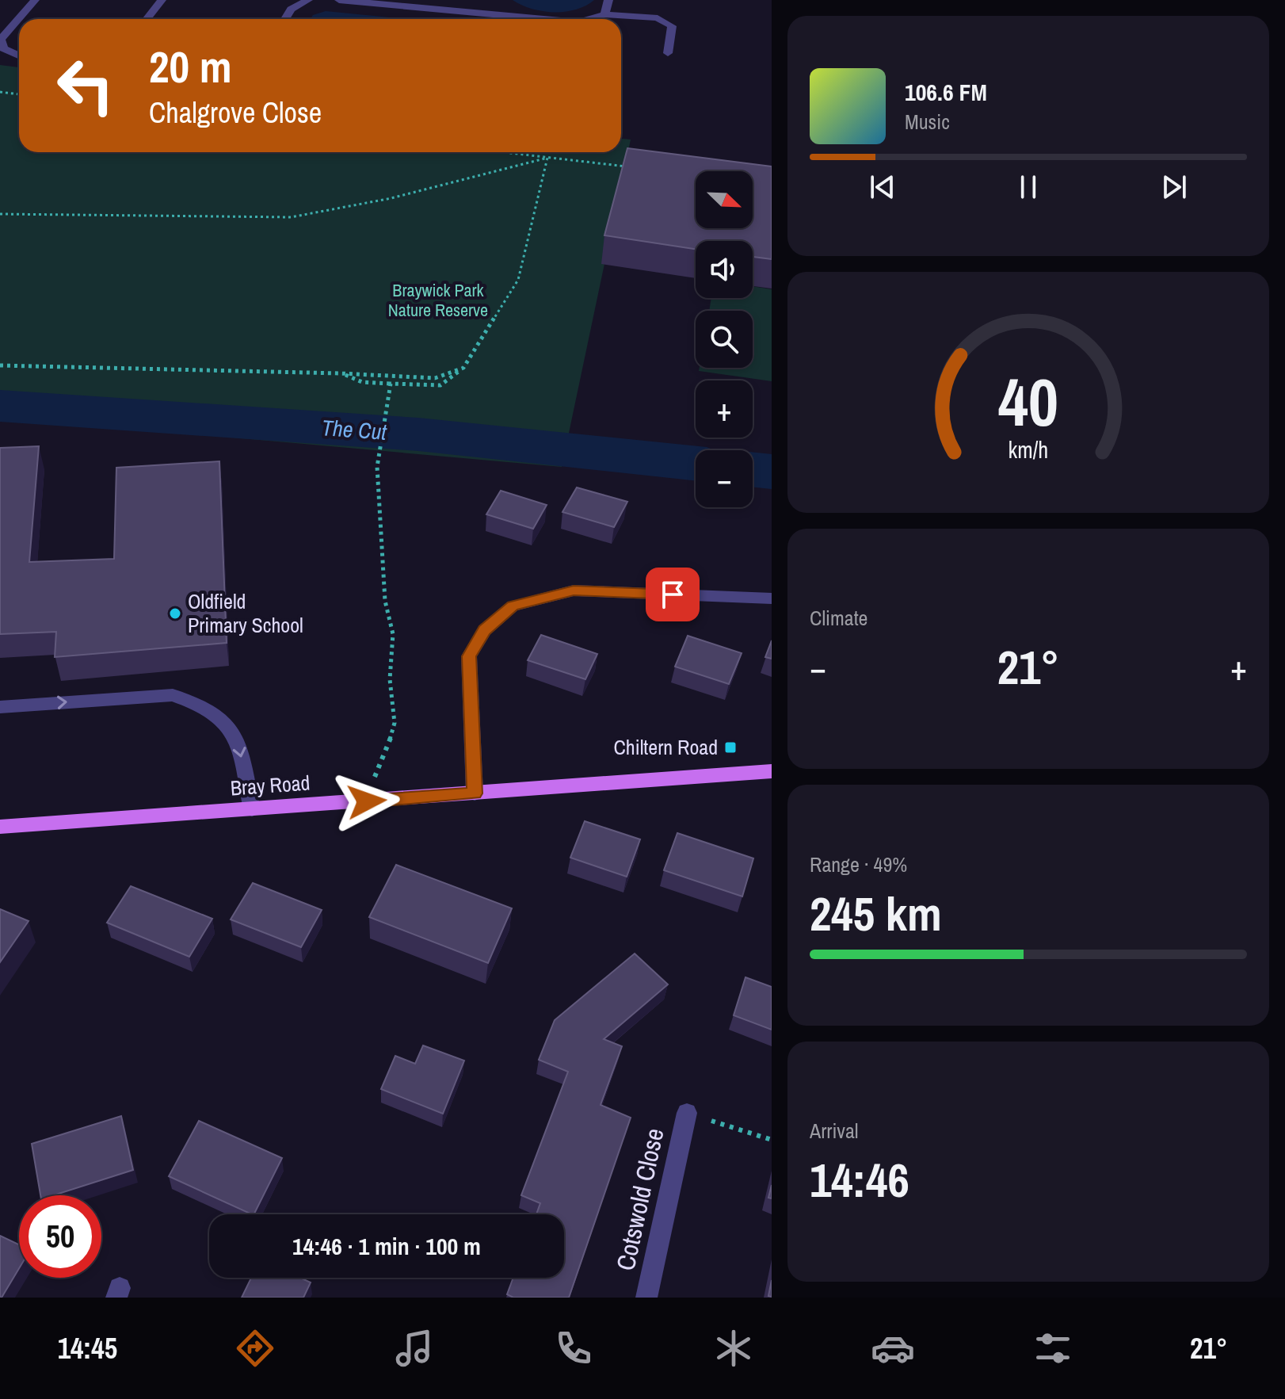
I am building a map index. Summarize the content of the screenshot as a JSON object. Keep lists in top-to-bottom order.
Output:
{
  "streets": {
    "main road": ["Bray Road"],
    "street": ["Cotswold Close"]
  },
  "water": ["The Cut"],
  "parks": ["Braywick Park Nature Reserve"],
  "places": {
    "other": ["Oldfield Primary School"],
    "transit": ["Chiltern Road"]
  },
  "north": "bottom right",
  "page": {
    "turn": ["20 m", "Chalgrove Close"],
    "song": ["106.6 FM", "Music"],
    "map_buttons": ["+", "−"],
    "tile": [
      "Climate",
      ["Range · 49%", "245 km"],
      ["Arrival", "14:46"]
    ],
    "heat": ["−", "21°", "+"],
    "limit": "50",
    "trip": "14:46 · 1 min · 100 m",
    "tabs": ["14:45", "21°"],
    "gauge": ["40", "km/h"]
  }
}
